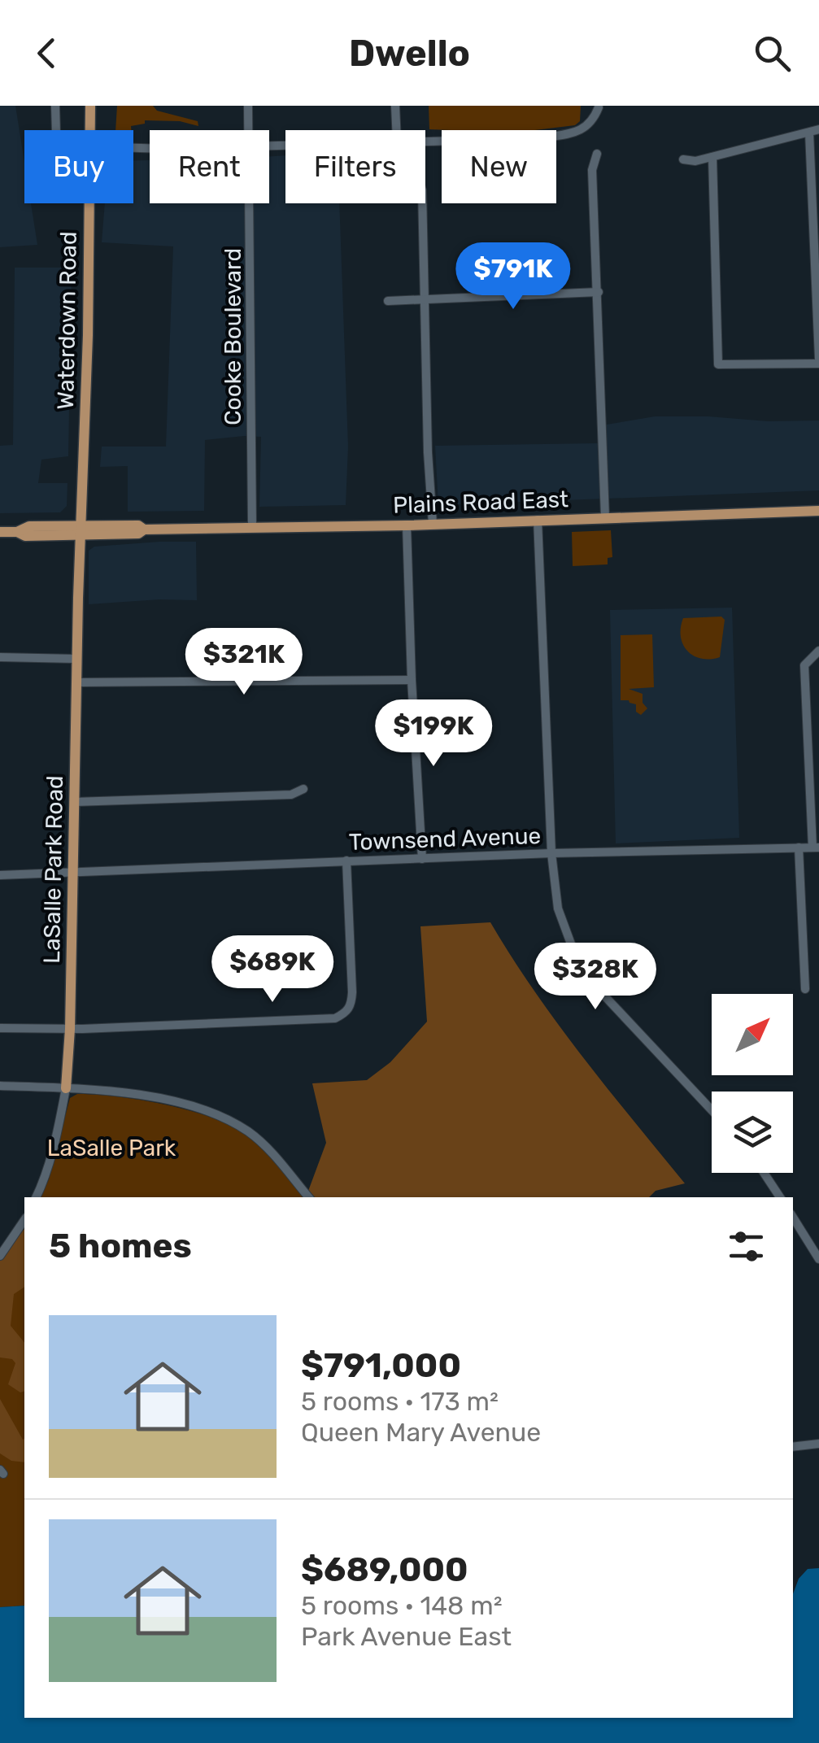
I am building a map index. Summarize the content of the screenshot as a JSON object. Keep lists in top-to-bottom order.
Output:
{
  "streets": {
    "main road": ["Waterdown Road", "Plains Road East", "LaSalle Park Road"],
    "street": ["Cooke Boulevard", "Townsend Avenue"]
  },
  "crossings": [
    ["Waterdown Road", "Plains Road East"],
    ["Waterdown Road", "LaSalle Park Road"],
    ["Cooke Boulevard", "Plains Road East"],
    ["Plains Road East", "LaSalle Park Road"],
    ["Townsend Avenue", "LaSalle Park Road"]
  ],
  "parks": ["LaSalle Park"],
  "north": "top right",
  "page": {
    "header": "Dwello",
    "chip": [
      "Buy",
      "Rent",
      "Filters",
      "New"
    ],
    "price": [
      "$791K",
      "$321K",
      "$199K",
      "$689K",
      "$328K"
    ],
    "heading": "5 homes",
    "list": [
      {
        "name": "$791,000",
        "note": "5 rooms · 173 m² · Queen Mary Avenue"
      },
      {
        "name": "$689,000",
        "note": "5 rooms · 148 m² · Park Avenue East"
      }
    ]
  }
}
